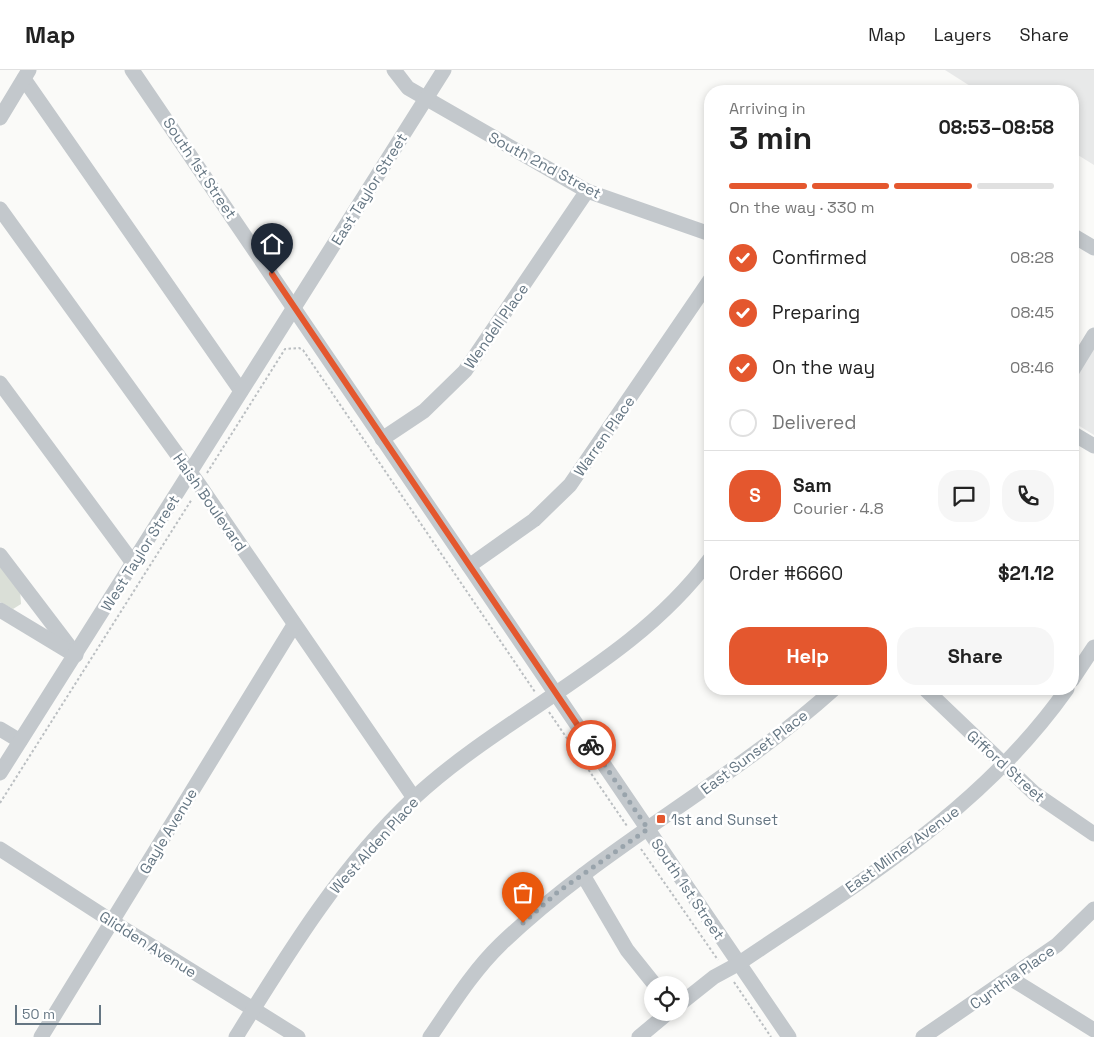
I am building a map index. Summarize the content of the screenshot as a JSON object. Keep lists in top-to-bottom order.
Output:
{
  "streets": {
    "street": [
      "South 2nd Street",
      "South 1st Street",
      "East Taylor Street",
      "Wendell Place",
      "Warren Place",
      "Haish Boulevard",
      "West Taylor Street",
      "East Sunset Place",
      "Gifford Street",
      "Gayle Avenue",
      "West Alden Place",
      "East Milner Avenue",
      "Glidden Avenue",
      "Cynthia Place"
    ]
  },
  "crossings": [
    ["South 2nd Street", "East Taylor Street"],
    ["South 2nd Street", "Wendell Place"],
    ["South 1st Street", "East Taylor Street"],
    ["South 1st Street", "Wendell Place"],
    ["South 1st Street", "Warren Place"],
    ["South 1st Street", "West Taylor Street"],
    ["South 1st Street", "East Sunset Place"],
    ["South 1st Street", "West Alden Place"],
    ["South 1st Street", "East Milner Avenue"],
    ["East Taylor Street", "West Taylor Street"],
    ["Haish Boulevard", "West Taylor Street"],
    ["Haish Boulevard", "Gayle Avenue"],
    ["Haish Boulevard", "West Alden Place"],
    ["Gifford Street", "East Milner Avenue"],
    ["Gayle Avenue", "Glidden Avenue"],
    ["West Alden Place", "Glidden Avenue"]
  ],
  "places": {
    "transit": ["1st and Sunset"]
  },
  "scale_bar": "50 m",
  "page": {
    "header": "Map",
    "nav": ["Map", "Layers", "Share"],
    "heading": ["3 min", "Arriving in", "08:53–08:58"],
    "panel": [
      "Sam",
      "Courier · 4.8",
      "Order #6660",
      "$21.12"
    ],
    "bar": "On the way · 330 m",
    "list": [
      ["Confirmed", "08:28"],
      ["Preparing", "08:45"],
      ["On the way", "08:46"],
      "Delivered"
    ],
    "round": "S",
    "buttons": ["Help", "Share"],
    "scale": "50 m"
  }
}
